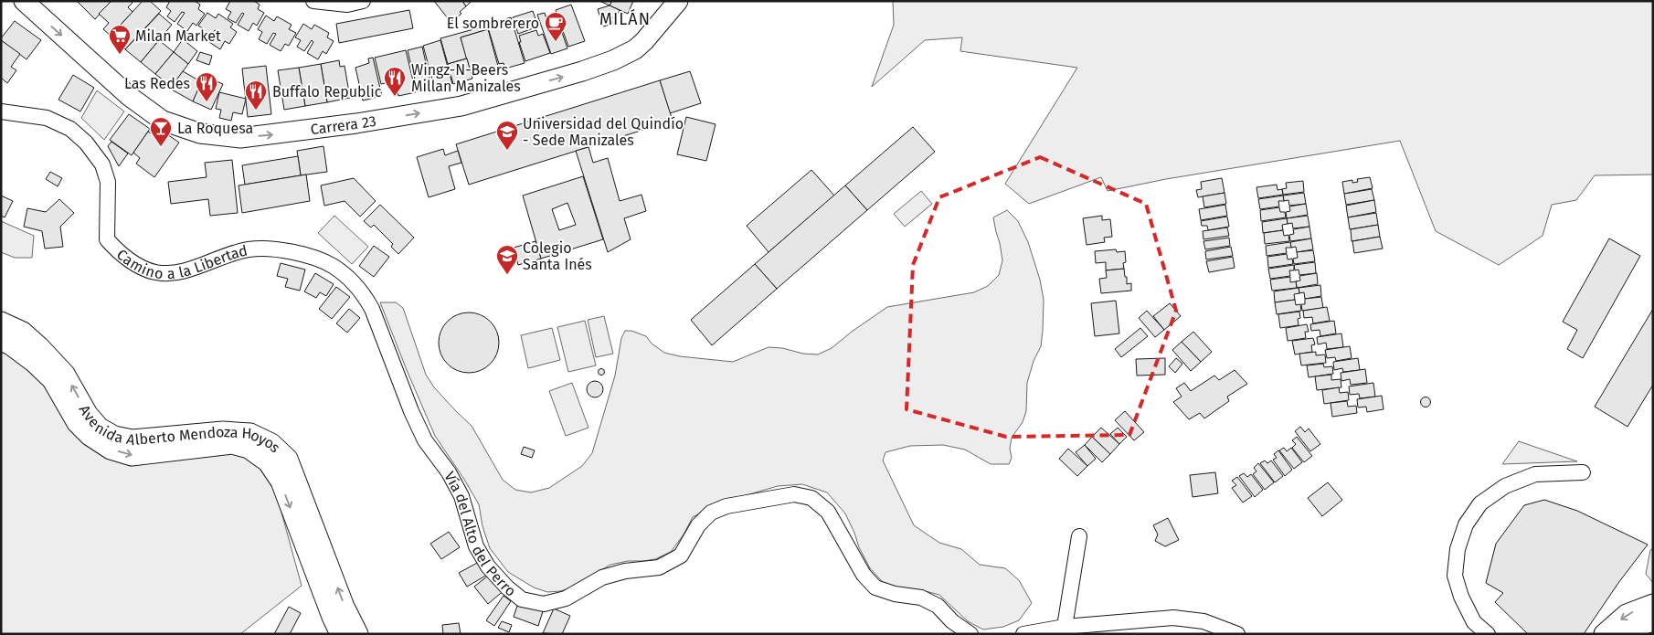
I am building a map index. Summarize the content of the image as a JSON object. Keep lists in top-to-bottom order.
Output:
{
  "streets": {
    "main road": ["Carrera 23", "Avenida Alberto Mendoza Hoyos"],
    "street": ["Camino a la Libertad", "Vía del Alto del Perro"]
  },
  "crossings": [
    ["Camino a la Libertad", "Vía del Alto del Perro"]
  ],
  "one_way": ["Carrera 23"],
  "districts": ["MILÁN"],
  "places": {
    "cafe": ["El sombrerero"],
    "supermarket": ["Milan Market"],
    "restaurant": ["Wingz-N-Beers Millan Manizales", "Las Redes", "Buffalo Republic"],
    "bar": ["La Roquesa"],
    "school or university": ["Universidad del Quindío - Sede Manizales", "Colegio Santa Inés"]
  }
}
